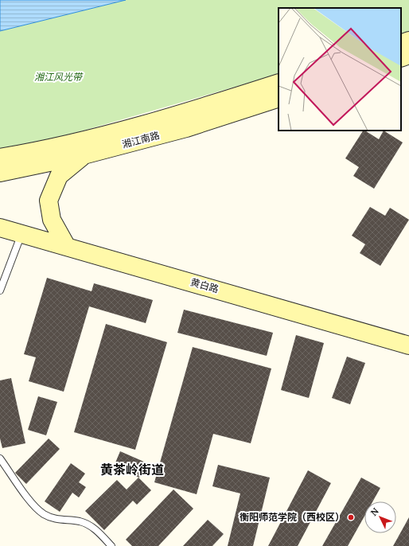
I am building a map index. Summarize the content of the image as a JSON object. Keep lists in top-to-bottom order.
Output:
{
  "streets": {
    "main road": ["湘江南路", "黄白路"]
  },
  "districts": ["黄茶岭街道"],
  "parks": ["湘江风光带"],
  "places": ["衡阳师范学院（西校区）"],
  "north": "top left"
}
